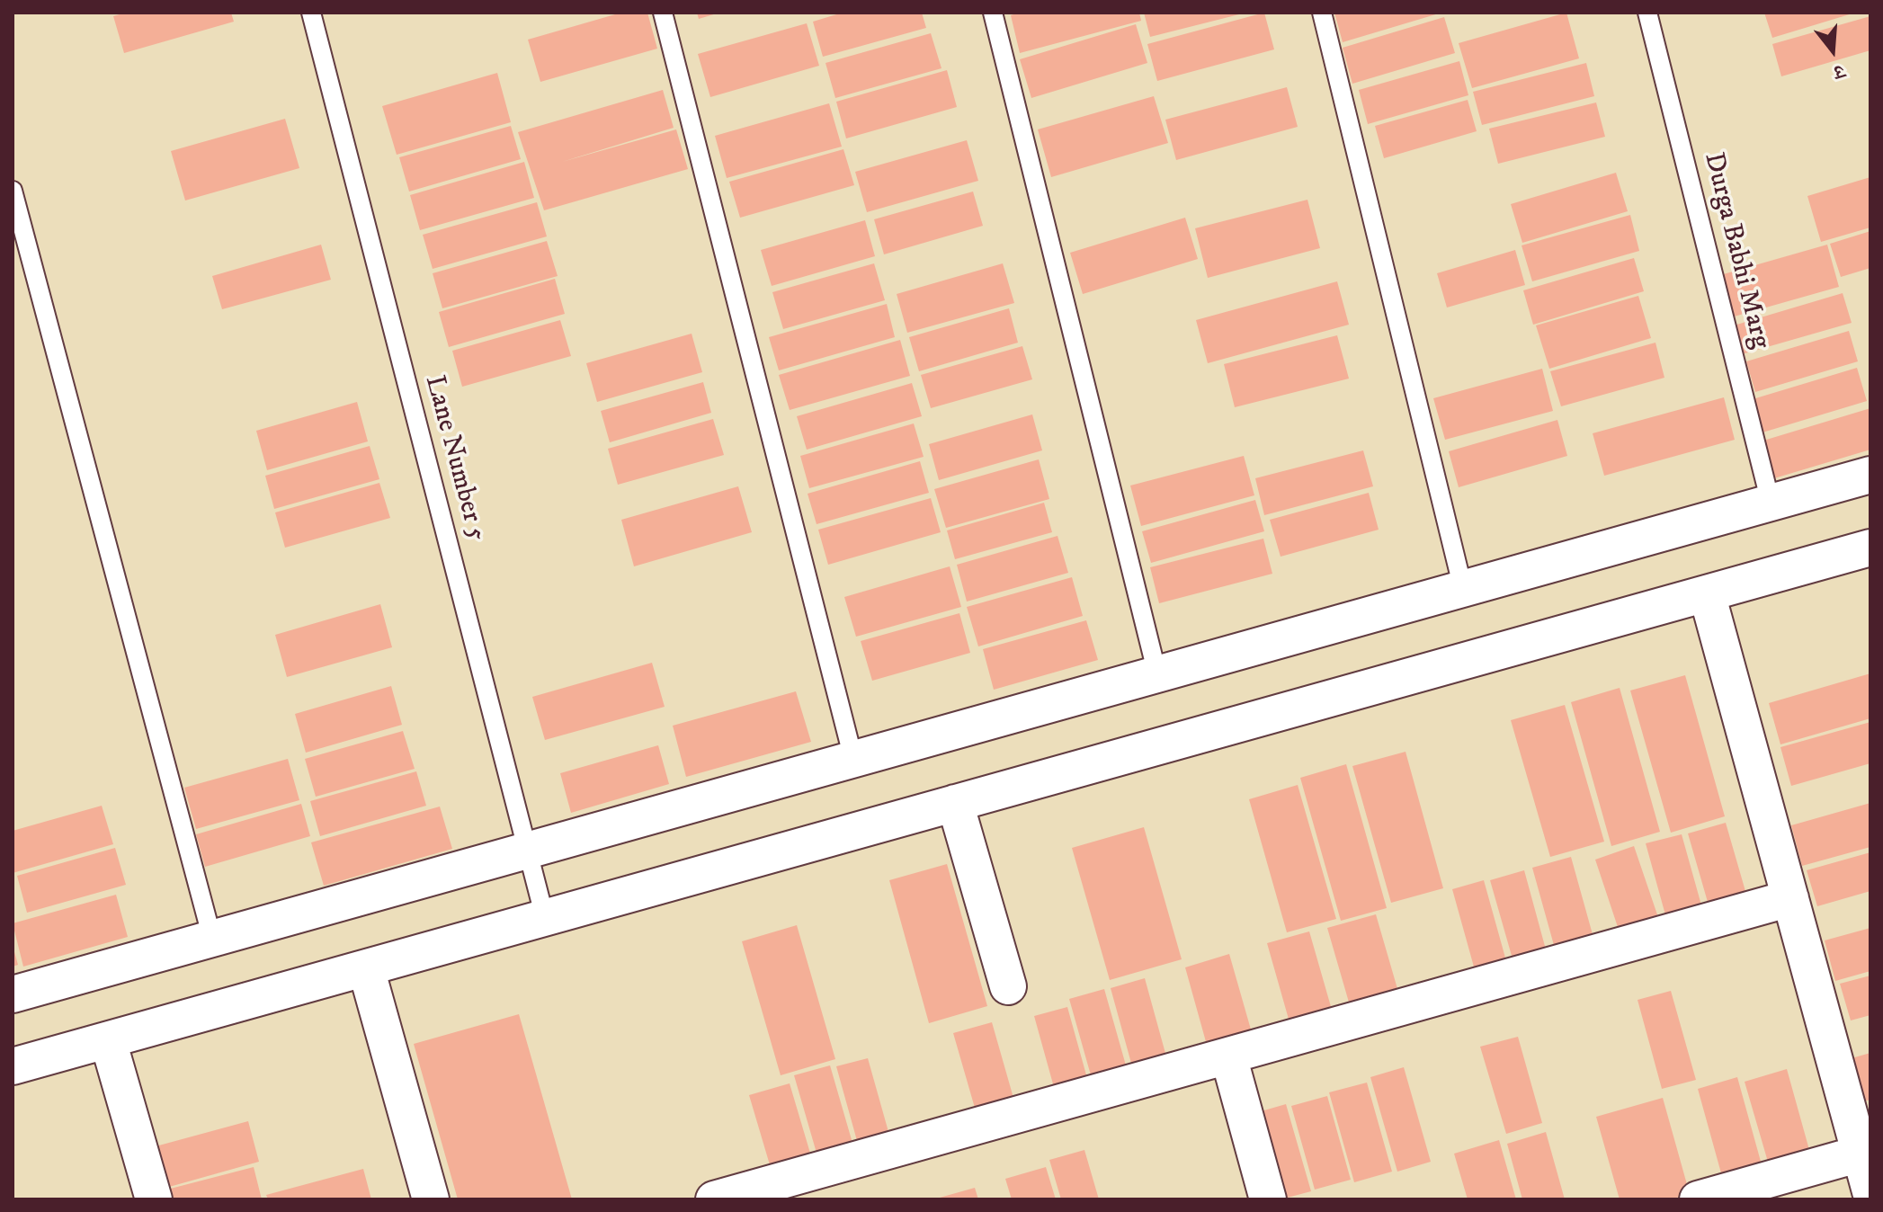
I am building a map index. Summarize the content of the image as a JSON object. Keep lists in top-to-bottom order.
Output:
{
  "streets": {
    "lane": ["Durga Babhi Marg", "Lane Number 5"]
  },
  "north": "bottom"
}
